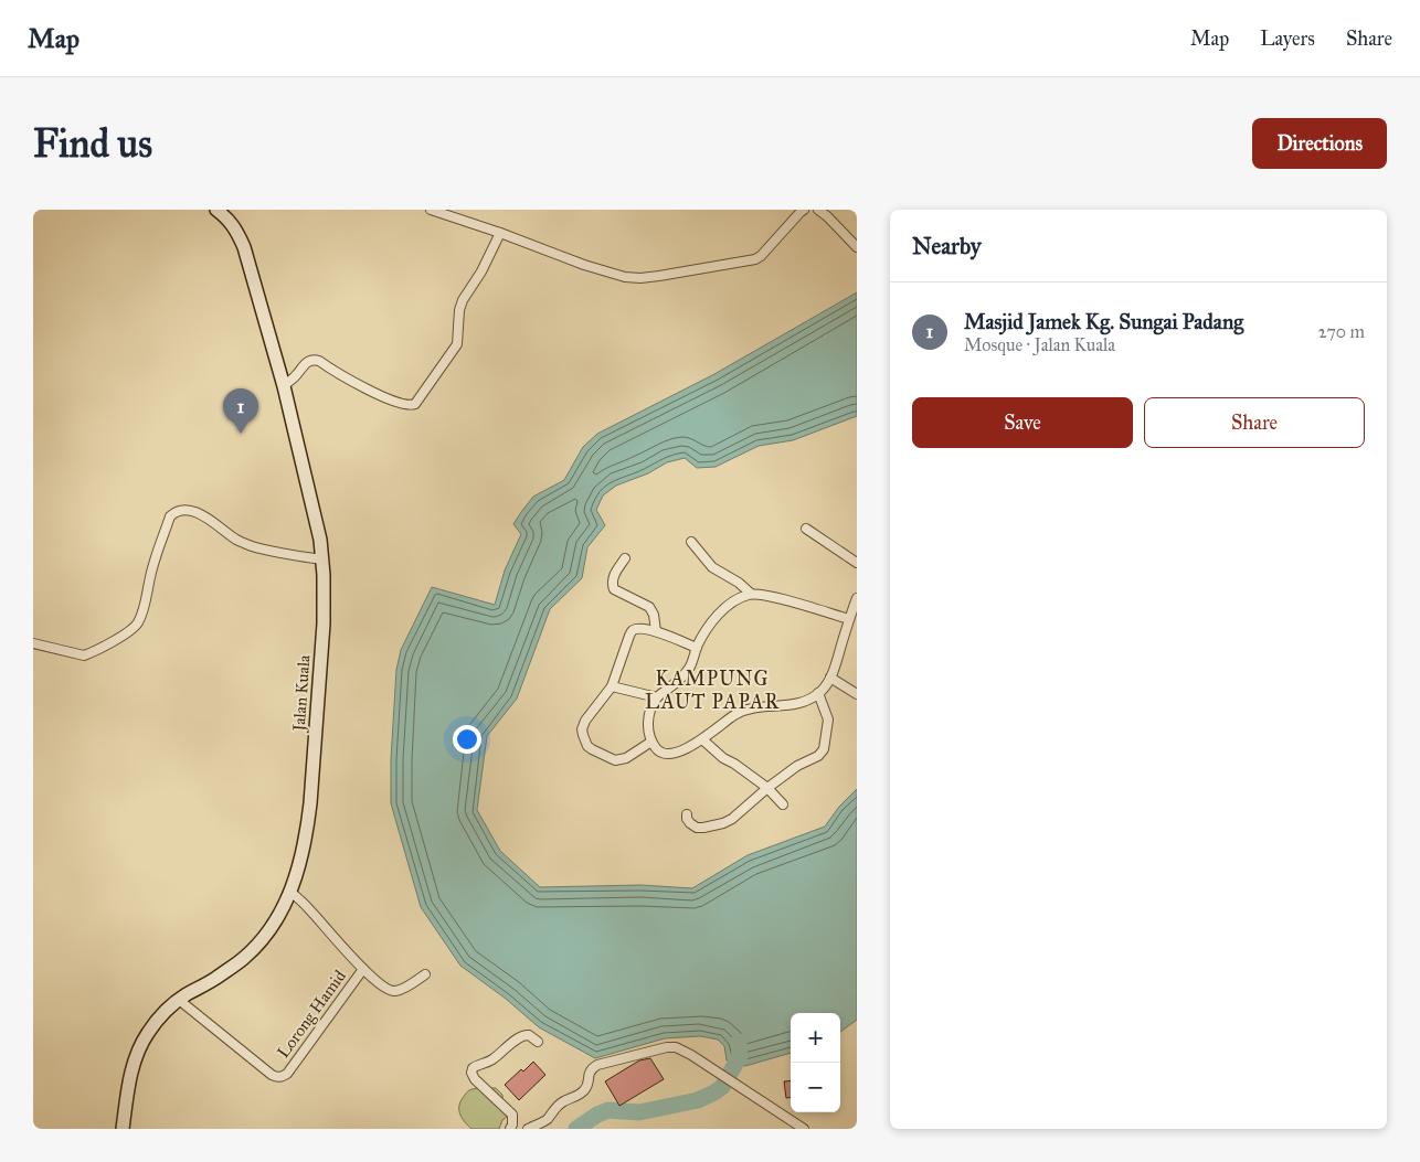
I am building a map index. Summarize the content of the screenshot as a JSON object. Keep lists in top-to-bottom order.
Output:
{
  "streets": {
    "main road": ["Jalan Kuala"],
    "street": ["Lorong Hamid"]
  },
  "crossings": [
    ["Jalan Kuala", "Lorong Hamid"]
  ],
  "districts": ["KAMPUNG LAUT PAPAR"],
  "page": {
    "header": "Map",
    "nav": ["Map", "Layers", "Share"],
    "buttons": [
      "Directions",
      ["Save", "Share"]
    ],
    "title": "Find us",
    "heading": "Nearby",
    "list": [
      {
        "mark": "1",
        "name": "Masjid Jamek Kg. Sungai Padang",
        "note": "Mosque · Jalan Kuala",
        "value": "270 m"
      }
    ],
    "pins": "1",
    "map_buttons": ["+", "−"]
  }
}
